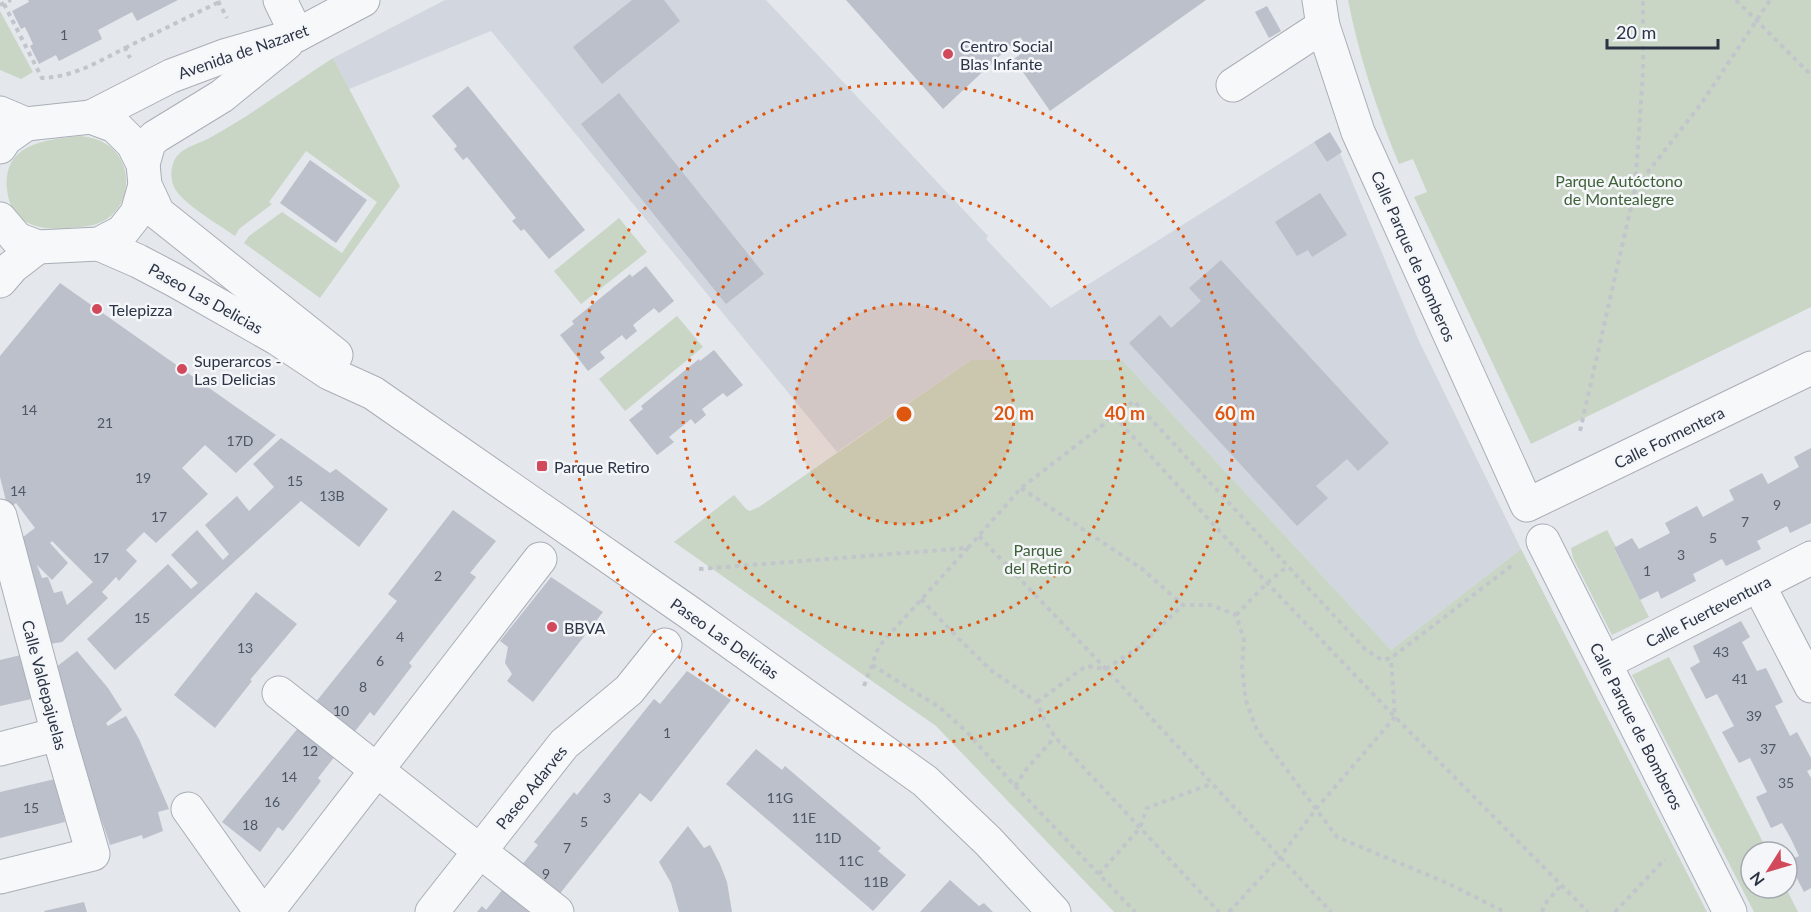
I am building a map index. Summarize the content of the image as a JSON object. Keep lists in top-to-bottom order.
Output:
{
  "streets": {
    "street": [
      "Avenida de Nazaret",
      "Calle Parque de Bomberos",
      "Paseo Las Delicias",
      "Calle Formentera",
      "Calle Fuerteventura",
      "Calle Valdepajuelas",
      "Paseo Adarves"
    ]
  },
  "crossings": [
    ["Avenida de Nazaret", "Paseo Las Delicias"],
    ["Calle Parque de Bomberos", "Calle Formentera"],
    ["Calle Parque de Bomberos", "Calle Fuerteventura"]
  ],
  "parks": ["Parque Autóctono de Montealegre", "Parque del Retiro"],
  "places": {
    "other": [
      "Centro Social Blas Infante",
      "Telepizza",
      "Superarcos - Las Delicias",
      "BBVA"
    ],
    "transit": ["Parque Retiro"]
  },
  "house_numbers": [
    "1",
    "14",
    "21",
    "17D",
    "19",
    "15",
    "14",
    "13B",
    "9",
    "17",
    "7",
    "5",
    "3",
    "17",
    "1",
    "2",
    "15",
    "4",
    "13",
    "43",
    "6",
    "41",
    "8",
    "10",
    "39",
    "1",
    "37",
    "12",
    "14",
    "35",
    "3",
    "11G",
    "16",
    "15",
    "11E",
    "5",
    "18",
    "11D",
    "7",
    "11C",
    "9",
    "11B"
  ],
  "scale_bar": "20 m",
  "north": "bottom left",
  "rings": ["20 m", "40 m", "60 m"]
}
